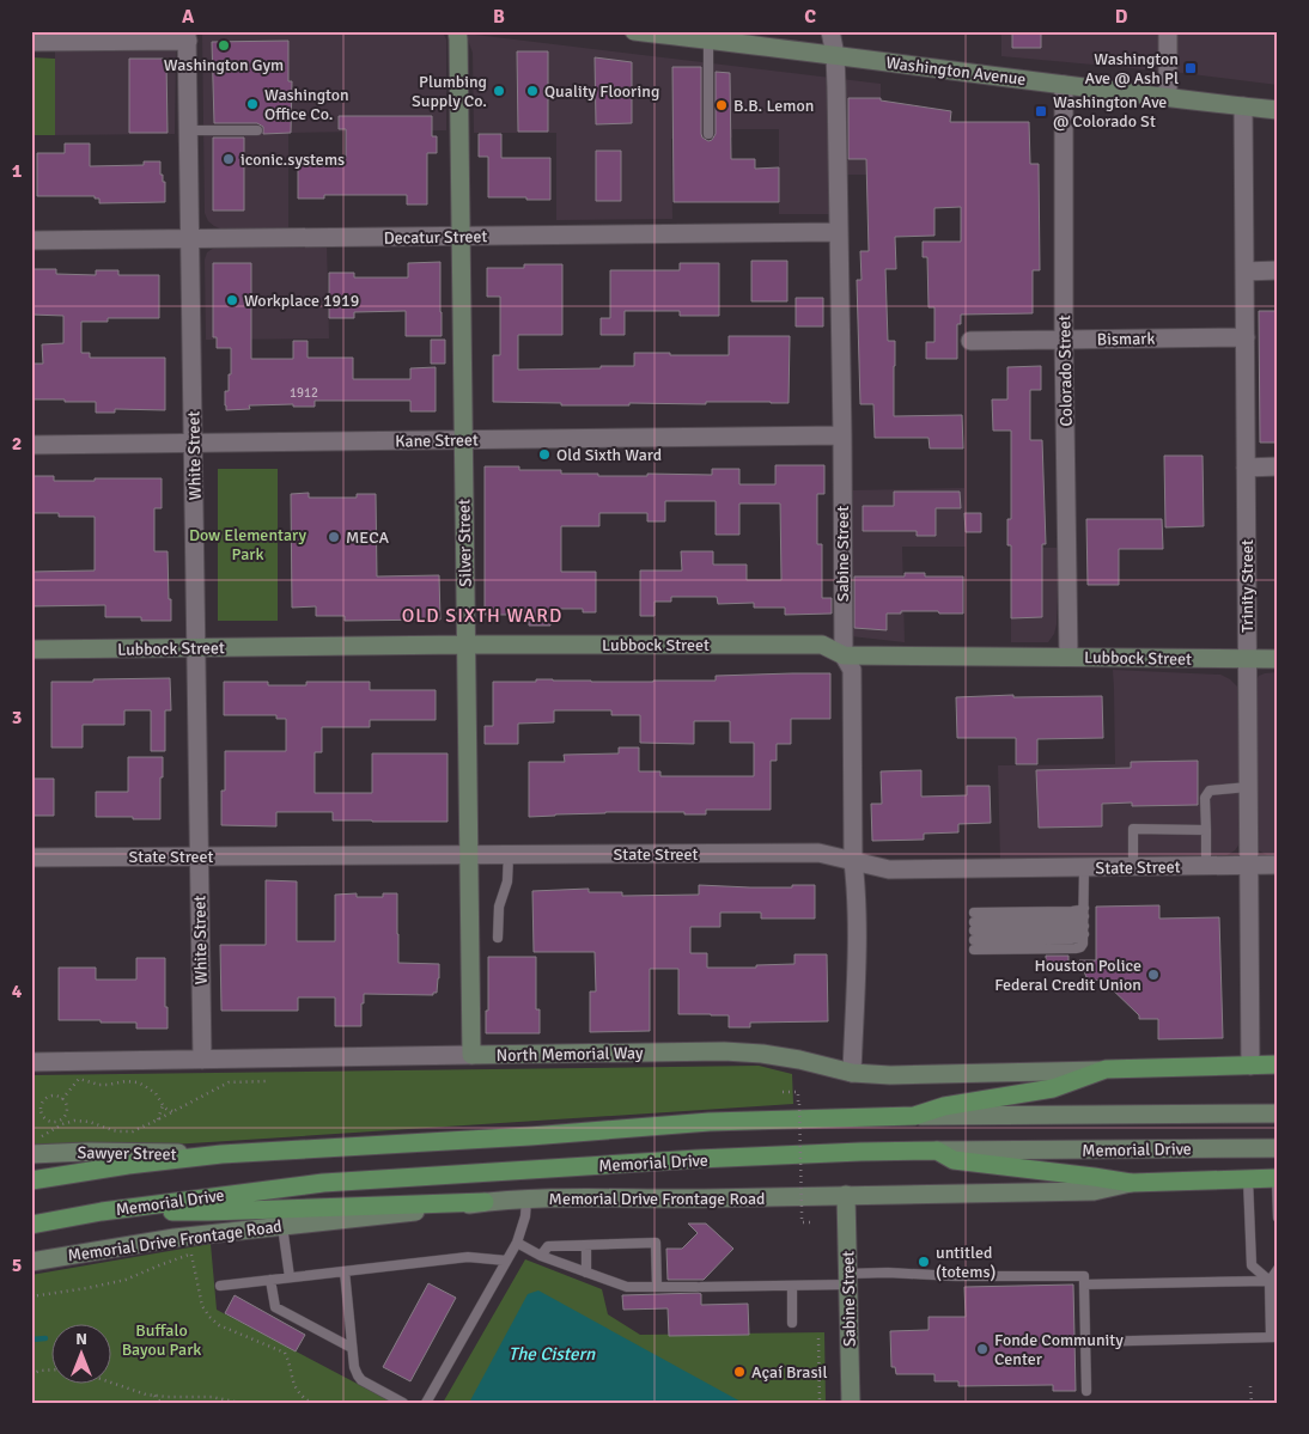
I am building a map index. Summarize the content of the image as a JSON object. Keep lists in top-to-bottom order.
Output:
{
  "streets": {
    "main road": ["Memorial Drive", "Memorial Drive Frontage Road"],
    "street": [
      "Washington Avenue",
      "Decatur Street",
      "Bismark",
      "Colorado Street",
      "Kane Street",
      "White Street",
      "Silver Street",
      "Sabine Street",
      "Trinity Street",
      "Lubbock Street",
      "State Street",
      "North Memorial Way",
      "Sawyer Street"
    ]
  },
  "crossings": [
    ["Washington Avenue", "Colorado Street"],
    ["Washington Avenue", "Sabine Street"],
    ["Washington Avenue", "Trinity Street"],
    ["Decatur Street", "White Street"],
    ["Decatur Street", "Silver Street"],
    ["Decatur Street", "Sabine Street"],
    ["Bismark", "Colorado Street"],
    ["Bismark", "Trinity Street"],
    ["Colorado Street", "Lubbock Street"],
    ["Kane Street", "White Street"],
    ["Kane Street", "Silver Street"],
    ["Kane Street", "Sabine Street"],
    ["White Street", "Lubbock Street"],
    ["White Street", "State Street"],
    ["White Street", "North Memorial Way"],
    ["Silver Street", "Lubbock Street"],
    ["Silver Street", "State Street"],
    ["Silver Street", "North Memorial Way"],
    ["Sabine Street", "Lubbock Street"],
    ["Sabine Street", "State Street"],
    ["Sabine Street", "North Memorial Way"],
    ["Sabine Street", "Memorial Drive Frontage Road"],
    ["Trinity Street", "Lubbock Street"],
    ["Trinity Street", "State Street"],
    ["Memorial Drive", "Sawyer Street"]
  ],
  "districts": ["OLD SIXTH WARD"],
  "water": ["The Cistern"],
  "parks": ["Dow Elementary Park", "Buffalo Bayou Park"],
  "places": {
    "other": [
      "Washington Gym",
      "Plumbing Supply Co.",
      "Quality Flooring",
      "Washington Office Co.",
      "B.B. Lemon",
      "iconic.systems",
      "Workplace 1919",
      "Old Sixth Ward",
      "MECA",
      "Houston Police Federal Credit Union",
      "untitled (totems)",
      "Fonde Community Center",
      "Açaí Brasil"
    ],
    "transit": ["Washington Ave @ Ash Pl", "Washington Ave @ Colorado St"]
  },
  "house_numbers": ["1912"],
  "north": "top",
  "grid": {
    "columns": [
      "A",
      "B",
      "C",
      "D"
    ],
    "rows": [
      "1",
      "2",
      "3",
      "4",
      "5"
    ]
  }
}
